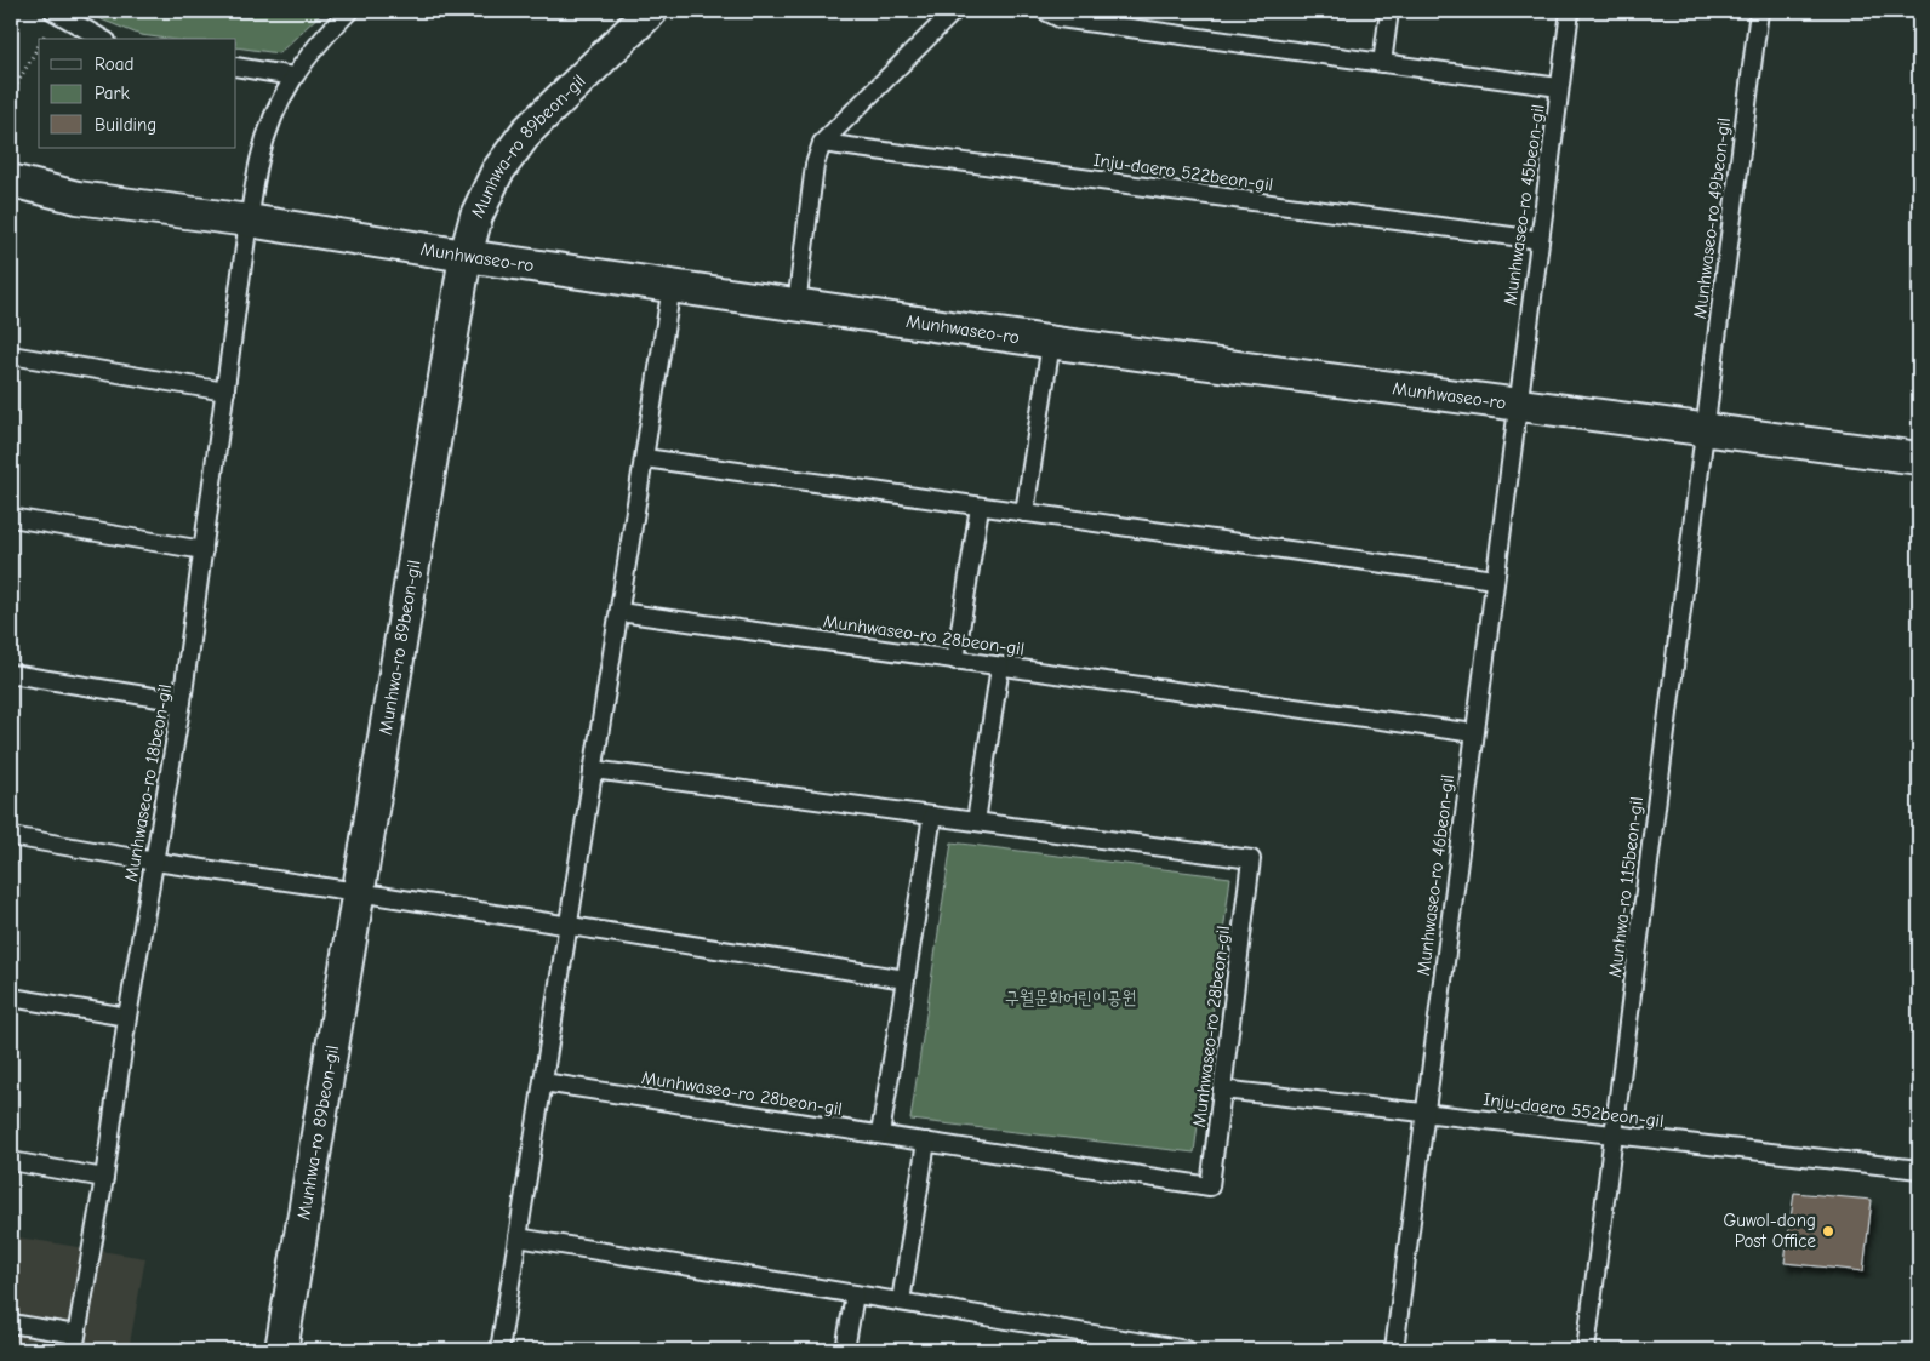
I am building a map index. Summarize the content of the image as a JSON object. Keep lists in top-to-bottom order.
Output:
{
  "streets": {
    "street": ["Munhwa-ro 89beon-gil", "Munhwaseo-ro"],
    "lane": [
      "Inju-daero 522beon-gil",
      "Munhwaseo-ro 45beon-gil",
      "Munhwaseo-ro 49beon-gil",
      "Munhwaseo-ro 28beon-gil",
      "Munhwaseo-ro 18beon-gil",
      "Munhwaseo-ro 46beon-gil",
      "Munhwa-ro 115beon-gil",
      "Inju-daero 552beon-gil"
    ]
  },
  "crossings": [
    ["Munhwa-ro 89beon-gil", "Munhwaseo-ro"],
    ["Inju-daero 522beon-gil", "Munhwaseo-ro 45beon-gil"],
    ["Munhwaseo-ro 45beon-gil", "Munhwaseo-ro"],
    ["Munhwaseo-ro 45beon-gil", "Munhwaseo-ro 46beon-gil"],
    ["Munhwaseo-ro 49beon-gil", "Munhwaseo-ro"],
    ["Munhwaseo-ro 49beon-gil", "Munhwa-ro 115beon-gil"],
    ["Munhwaseo-ro", "Munhwaseo-ro 18beon-gil"],
    ["Munhwaseo-ro", "Munhwaseo-ro 46beon-gil"],
    ["Munhwaseo-ro", "Munhwa-ro 115beon-gil"],
    ["Munhwaseo-ro 28beon-gil", "Munhwaseo-ro 46beon-gil"],
    ["Munhwaseo-ro 28beon-gil", "Inju-daero 552beon-gil"],
    ["Munhwaseo-ro 46beon-gil", "Inju-daero 552beon-gil"],
    ["Munhwa-ro 115beon-gil", "Inju-daero 552beon-gil"]
  ],
  "parks": ["구월문화어린이공원"],
  "places": ["Guwol-dong Post Office"],
  "legend": ["Road", "Park", "Building"]
}
